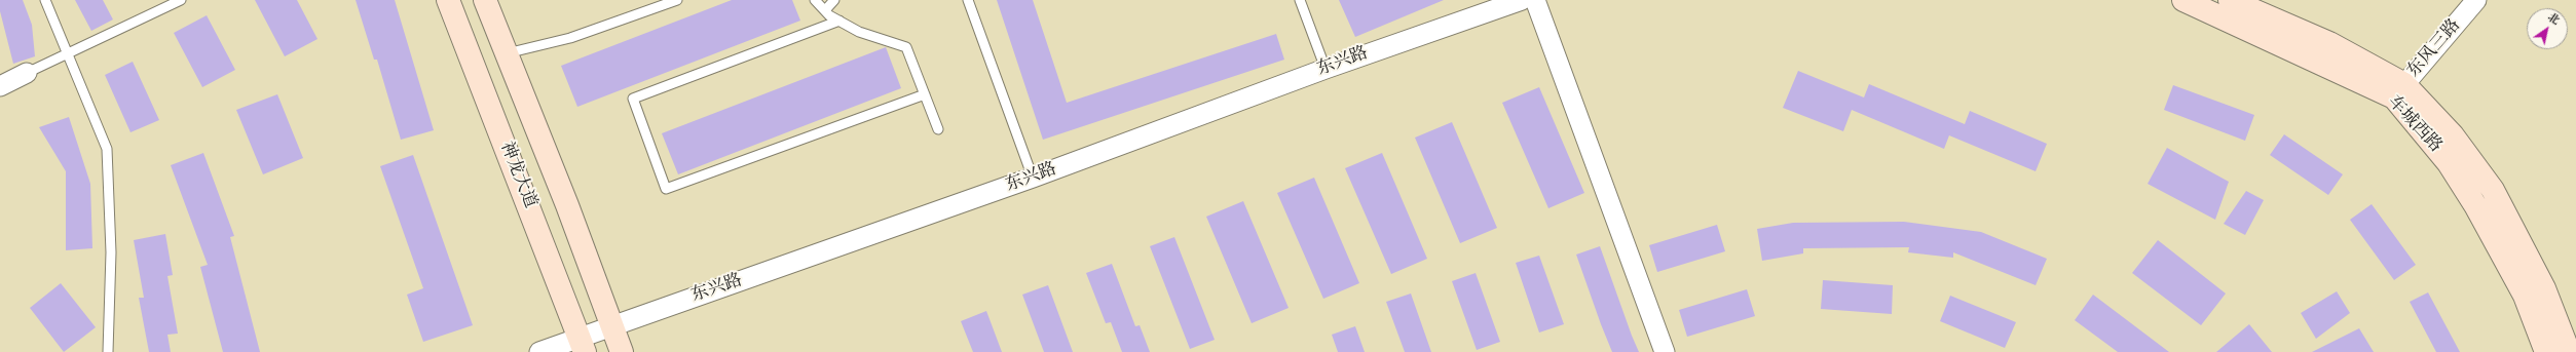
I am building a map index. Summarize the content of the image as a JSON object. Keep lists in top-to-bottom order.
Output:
{
  "streets": {
    "main road": ["车城西路", "神龙大道"],
    "street": ["东风三路", "东兴路"]
  },
  "crossings": [
    ["东风三路", "车城西路"],
    ["东兴路", "神龙大道"]
  ],
  "north": "top right"
}
